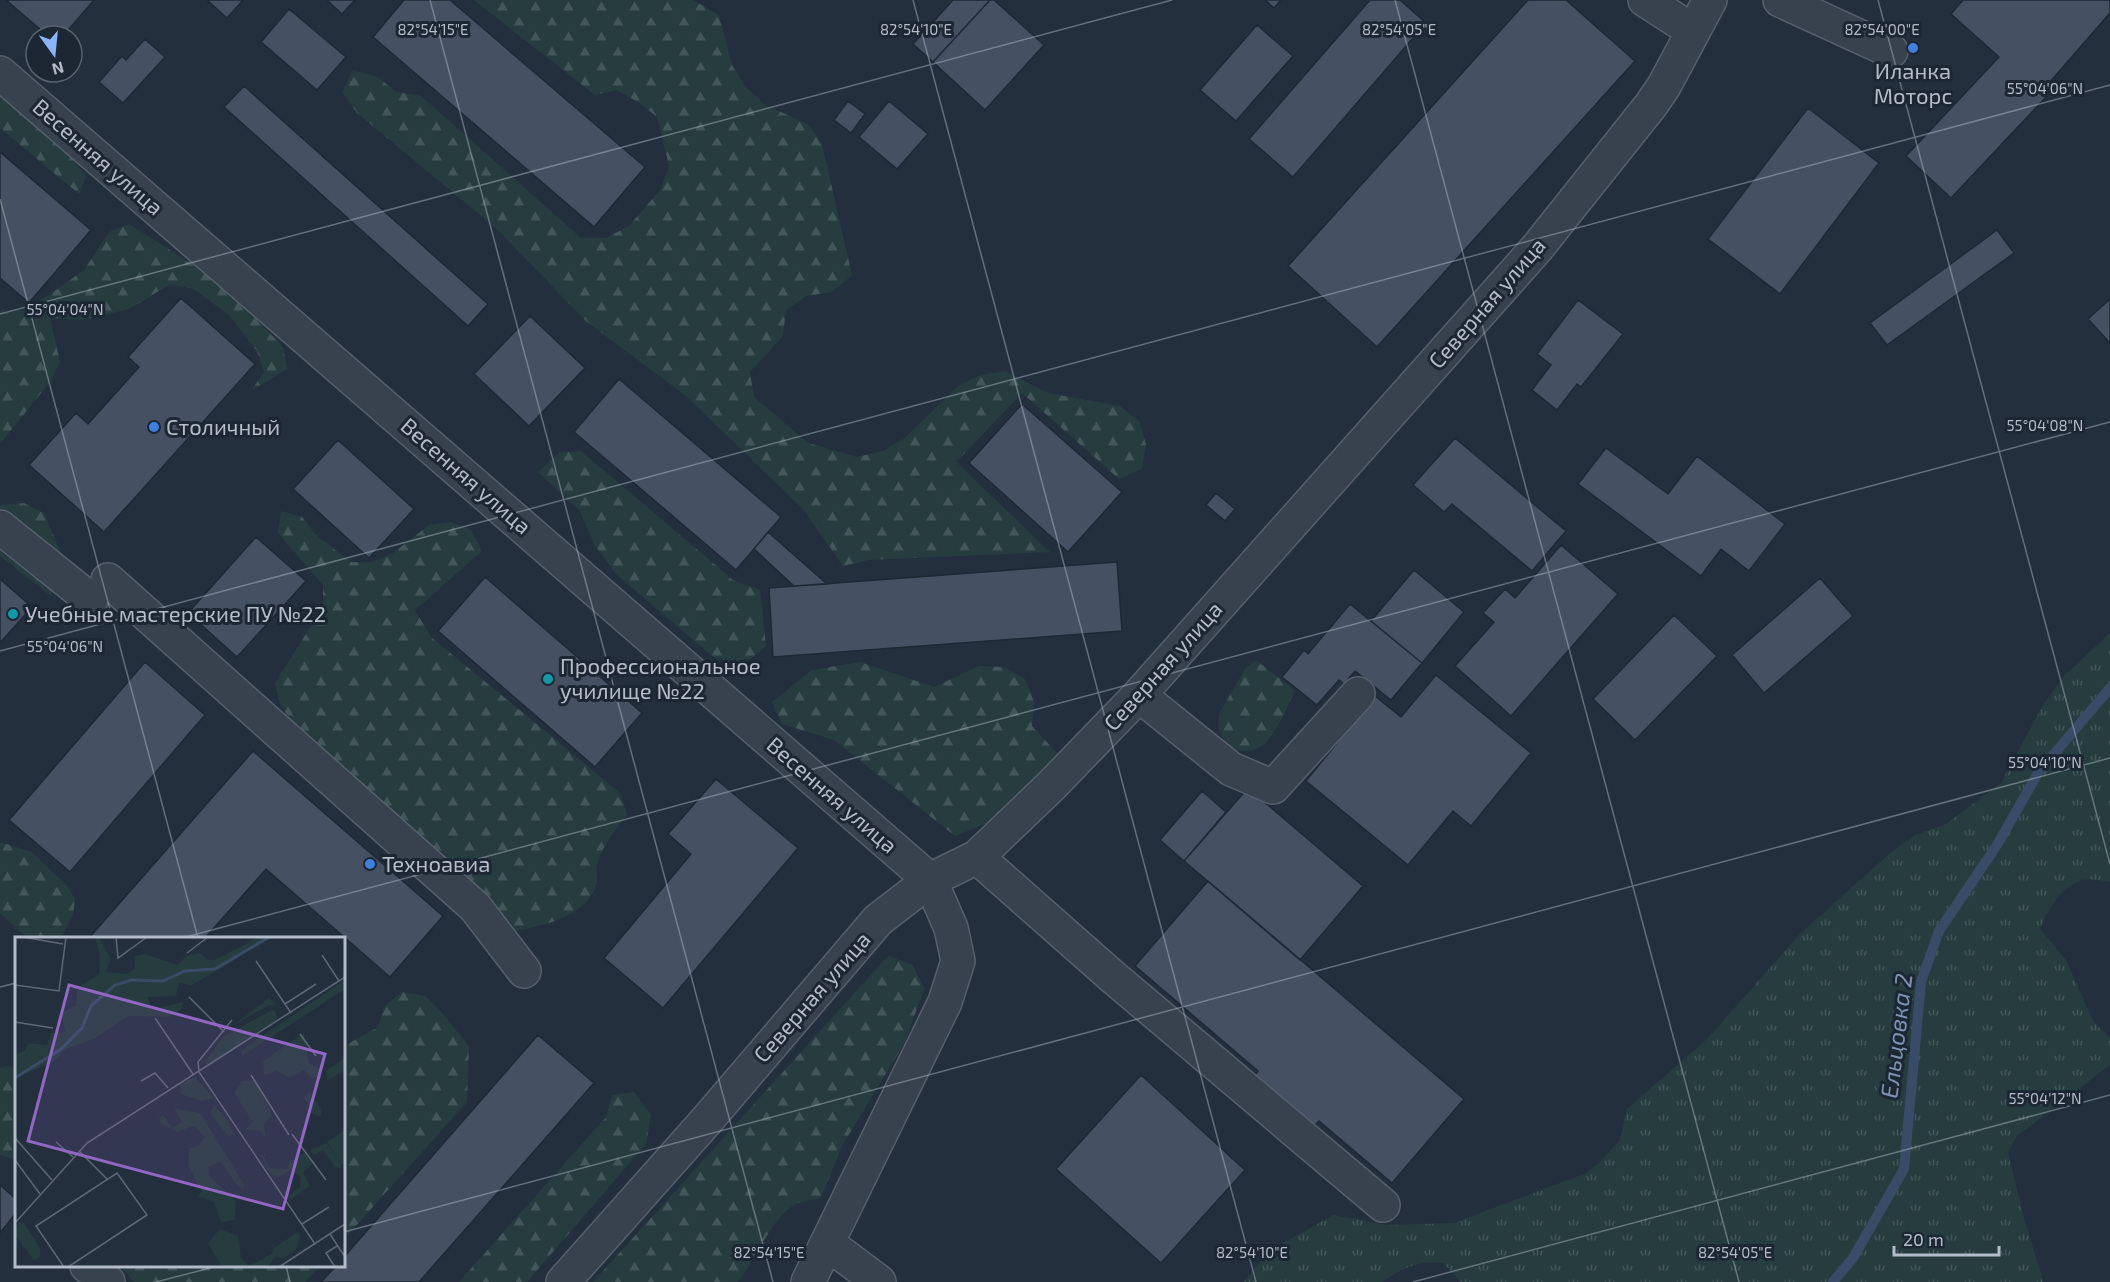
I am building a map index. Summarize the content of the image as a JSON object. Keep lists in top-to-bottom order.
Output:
{
  "streets": {
    "street": ["Весенняя улица", "Северная улица"]
  },
  "crossings": [
    ["Весенняя улица", "Северная улица"]
  ],
  "water": ["Ельцовка 2"],
  "places": [
    "Иланка Моторс",
    "Столичный",
    "Учебные мастерские ПУ №22",
    "Профессиональное училище №22",
    "Техноавиа"
  ],
  "scale_bar": "20 m",
  "north": "bottom",
  "coordinates": [
    "82°54'15\"E",
    "82°54'10\"E",
    "82°54'05\"E",
    "82°54'00\"E",
    "55°04'06\"N",
    "55°04'04\"N",
    "55°04'08\"N",
    "55°04'10\"N",
    "55°04'12\"N"
  ]
}
